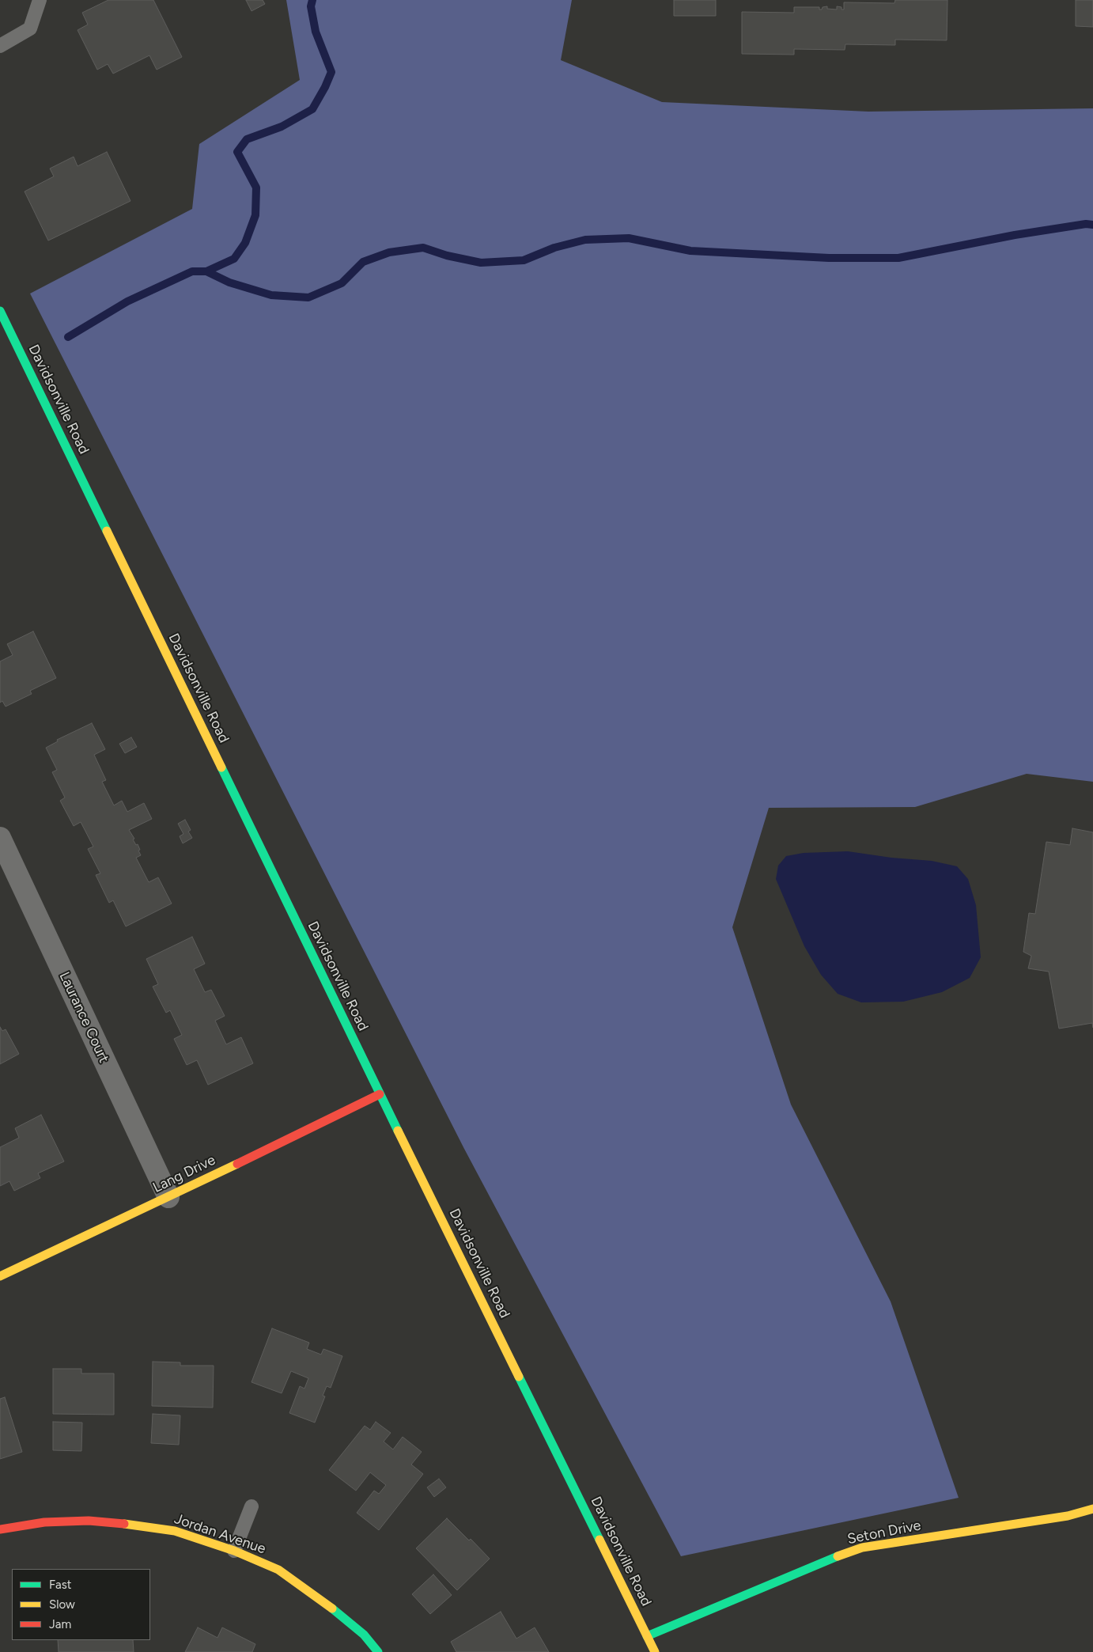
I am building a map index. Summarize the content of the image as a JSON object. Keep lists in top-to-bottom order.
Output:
{
  "streets": {
    "main road": [
      "Davidsonville Road",
      "Lang Drive",
      "Seton Drive",
      "Jordan Avenue"
    ],
    "street": ["Laurance Court"]
  },
  "crossings": [
    ["Davidsonville Road", "Lang Drive"],
    ["Davidsonville Road", "Seton Drive"],
    ["Laurance Court", "Lang Drive"]
  ],
  "legend": ["Fast", "Slow", "Jam"]
}
